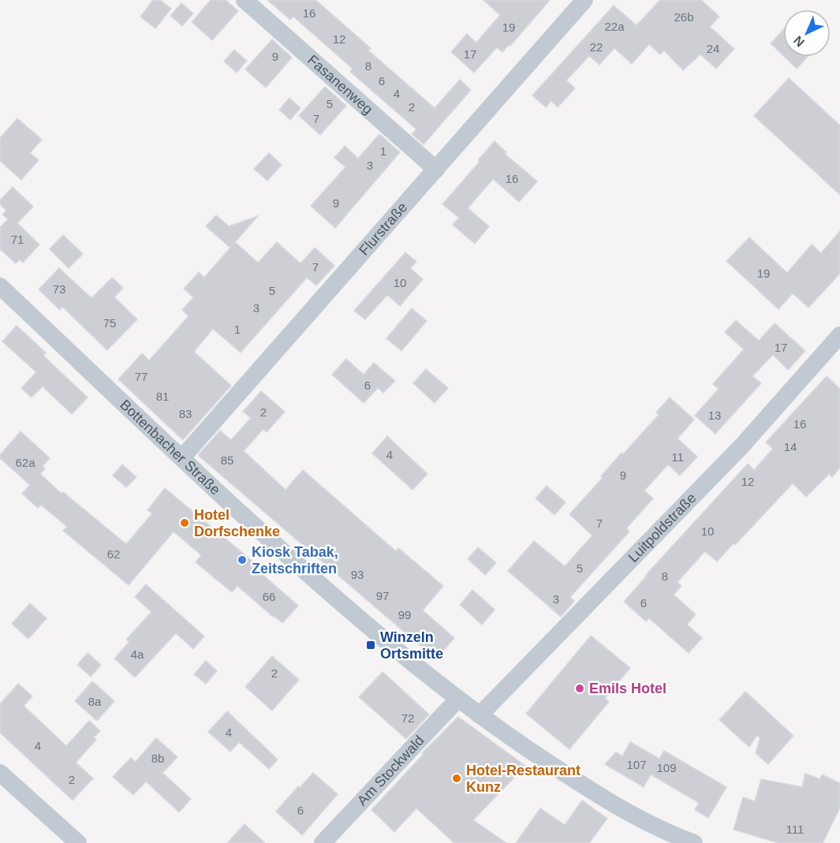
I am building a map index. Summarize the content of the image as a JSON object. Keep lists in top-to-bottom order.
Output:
{
  "streets": {
    "street": [
      "Fasanenweg",
      "Flurstraße",
      "Bottenbacher Straße",
      "Luitpoldstraße",
      "Am Stockwald"
    ]
  },
  "crossings": [
    ["Fasanenweg", "Flurstraße"],
    ["Flurstraße", "Bottenbacher Straße"],
    ["Bottenbacher Straße", "Luitpoldstraße"],
    ["Bottenbacher Straße", "Am Stockwald"]
  ],
  "places": {
    "other": [
      "Hotel Dorfschenke",
      "Kiosk Tabak, Zeitschriften",
      "Emils Hotel",
      "Hotel-Restaurant Kunz"
    ],
    "transit": ["Winzeln Ortsmitte"]
  },
  "house_numbers": [
    "16",
    "26b",
    "22a",
    "19",
    "12",
    "22",
    "24",
    "17",
    "9",
    "8",
    "6",
    "4",
    "5",
    "2",
    "7",
    "1",
    "3",
    "16",
    "9",
    "71",
    "7",
    "19",
    "10",
    "73",
    "5",
    "3",
    "75",
    "1",
    "17",
    "77",
    "6",
    "81",
    "2",
    "83",
    "13",
    "16",
    "14",
    "4",
    "11",
    "85",
    "62a",
    "9",
    "12",
    "7",
    "10",
    "62",
    "5",
    "93",
    "8",
    "97",
    "66",
    "3",
    "6",
    "99",
    "4a",
    "2",
    "8a",
    "72",
    "4",
    "4",
    "8b",
    "107",
    "109",
    "2",
    "6",
    "111"
  ],
  "north": "bottom left"
}
